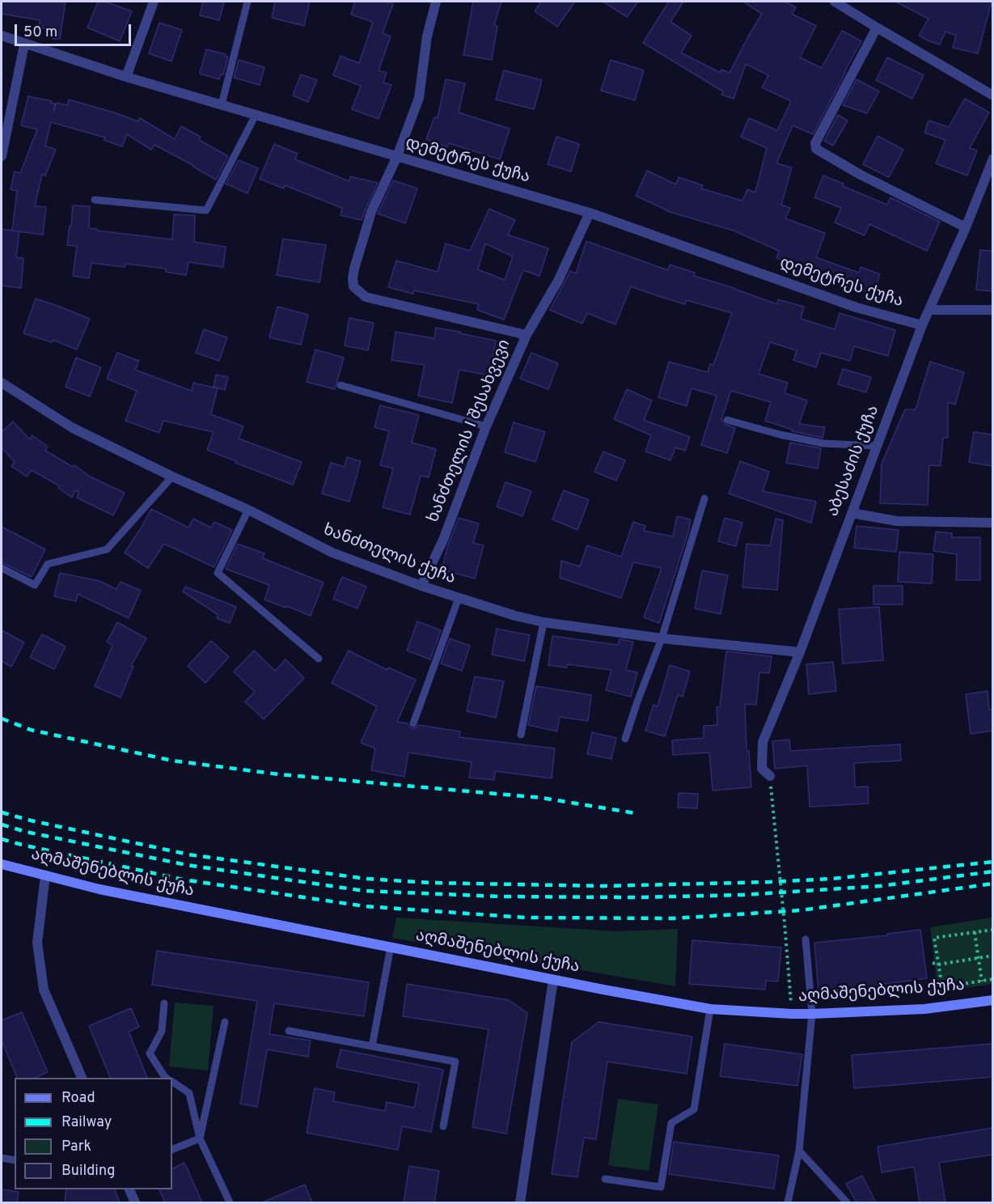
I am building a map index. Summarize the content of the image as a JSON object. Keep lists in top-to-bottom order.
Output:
{
  "streets": {
    "main road": ["აღმაშენებლის ქუჩა"],
    "street": [
      "დემეტრეს ქუჩა",
      "ხანძთელის I შესახვევი",
      "აბესაძის ქუჩა",
      "ხანძთელის ქუჩა"
    ]
  },
  "crossings": [
    ["დემეტრეს ქუჩა", "ხანძთელის I შესახვევი"],
    ["დემეტრეს ქუჩა", "აბესაძის ქუჩა"],
    ["ხანძთელის I შესახვევი", "ხანძთელის ქუჩა"],
    ["აბესაძის ქუჩა", "ხანძთელის ქუჩა"]
  ],
  "legend": [
    "Road",
    "Railway",
    "Park",
    "Building"
  ],
  "scale_bar": "50 m"
}
